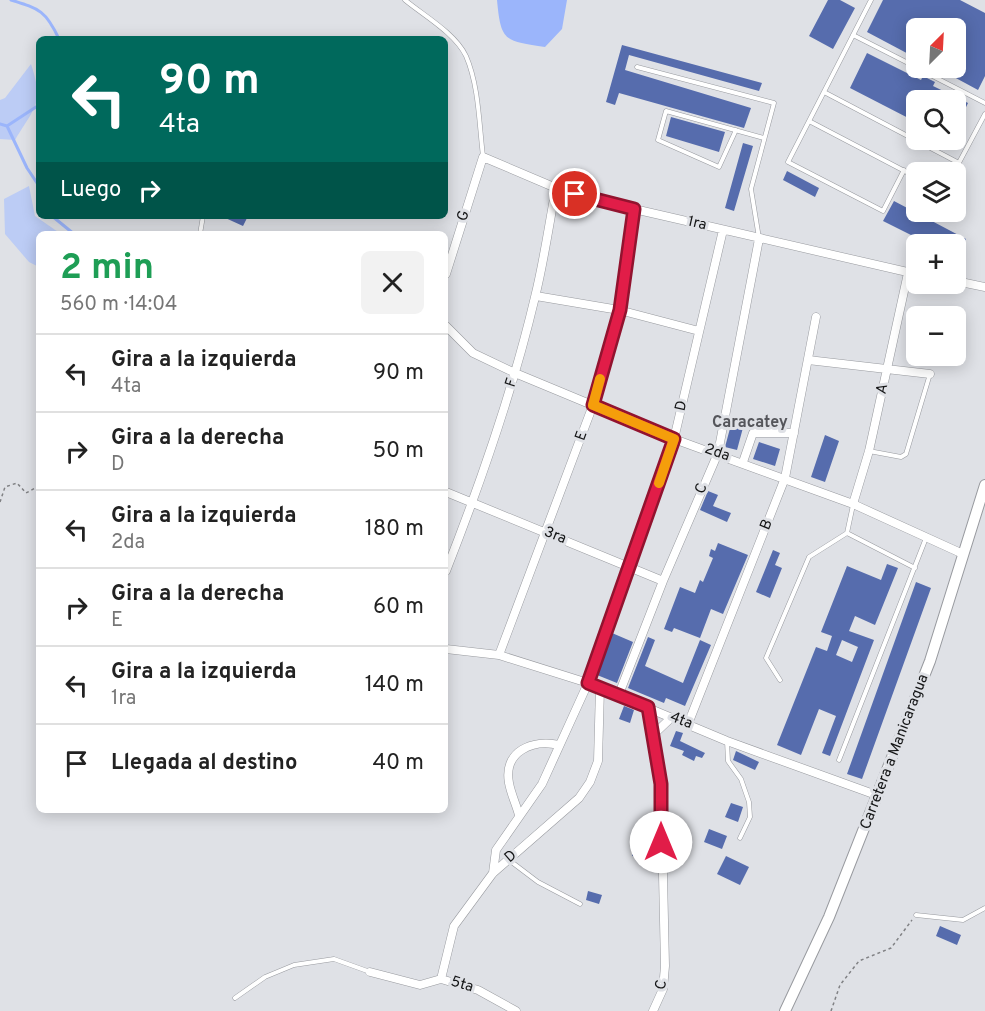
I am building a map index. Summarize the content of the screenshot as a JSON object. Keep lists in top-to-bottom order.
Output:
{
  "streets": {
    "main road": ["Carretera a Manicaragua"],
    "street": [
      "G",
      "1ra",
      "F",
      "A",
      "D",
      "E",
      "2da",
      "C",
      "B",
      "3ra",
      "4ta",
      "5ta"
    ]
  },
  "crossings": [
    ["G", "1ra"],
    ["1ra", "F"],
    ["1ra", "D"],
    ["1ra", "E"],
    ["1ra", "C"],
    ["F", "2da"],
    ["F", "3ra"],
    ["A", "2da"],
    ["D", "2da"],
    ["D", "3ra"],
    ["D", "4ta"],
    ["D", "5ta"],
    ["E", "2da"],
    ["E", "3ra"],
    ["E", "4ta"],
    ["2da", "C"],
    ["2da", "B"],
    ["2da", "Carretera a Manicaragua"],
    ["C", "3ra"],
    ["C", "4ta"],
    ["B", "4ta"],
    ["4ta", "Carretera a Manicaragua"]
  ],
  "districts": ["Caracatey"],
  "north": "top right",
  "page": {
    "map_buttons": ["+", "−"],
    "turn": ["90 m", "4ta"],
    "then": "Luego",
    "heading": ["2 min", "560 m · 14:04"],
    "list": [
      {
        "name": "Gira a la izquierda",
        "note": "4ta",
        "value": "90 m"
      },
      {
        "name": "Gira a la derecha",
        "note": "D",
        "value": "50 m"
      },
      {
        "name": "Gira a la izquierda",
        "note": "2da",
        "value": "180 m"
      },
      {
        "name": "Gira a la derecha",
        "note": "E",
        "value": "60 m"
      },
      {
        "name": "Gira a la izquierda",
        "note": "1ra",
        "value": "140 m"
      },
      {
        "name": "Llegada al destino",
        "value": "40 m"
      }
    ]
  }
}
